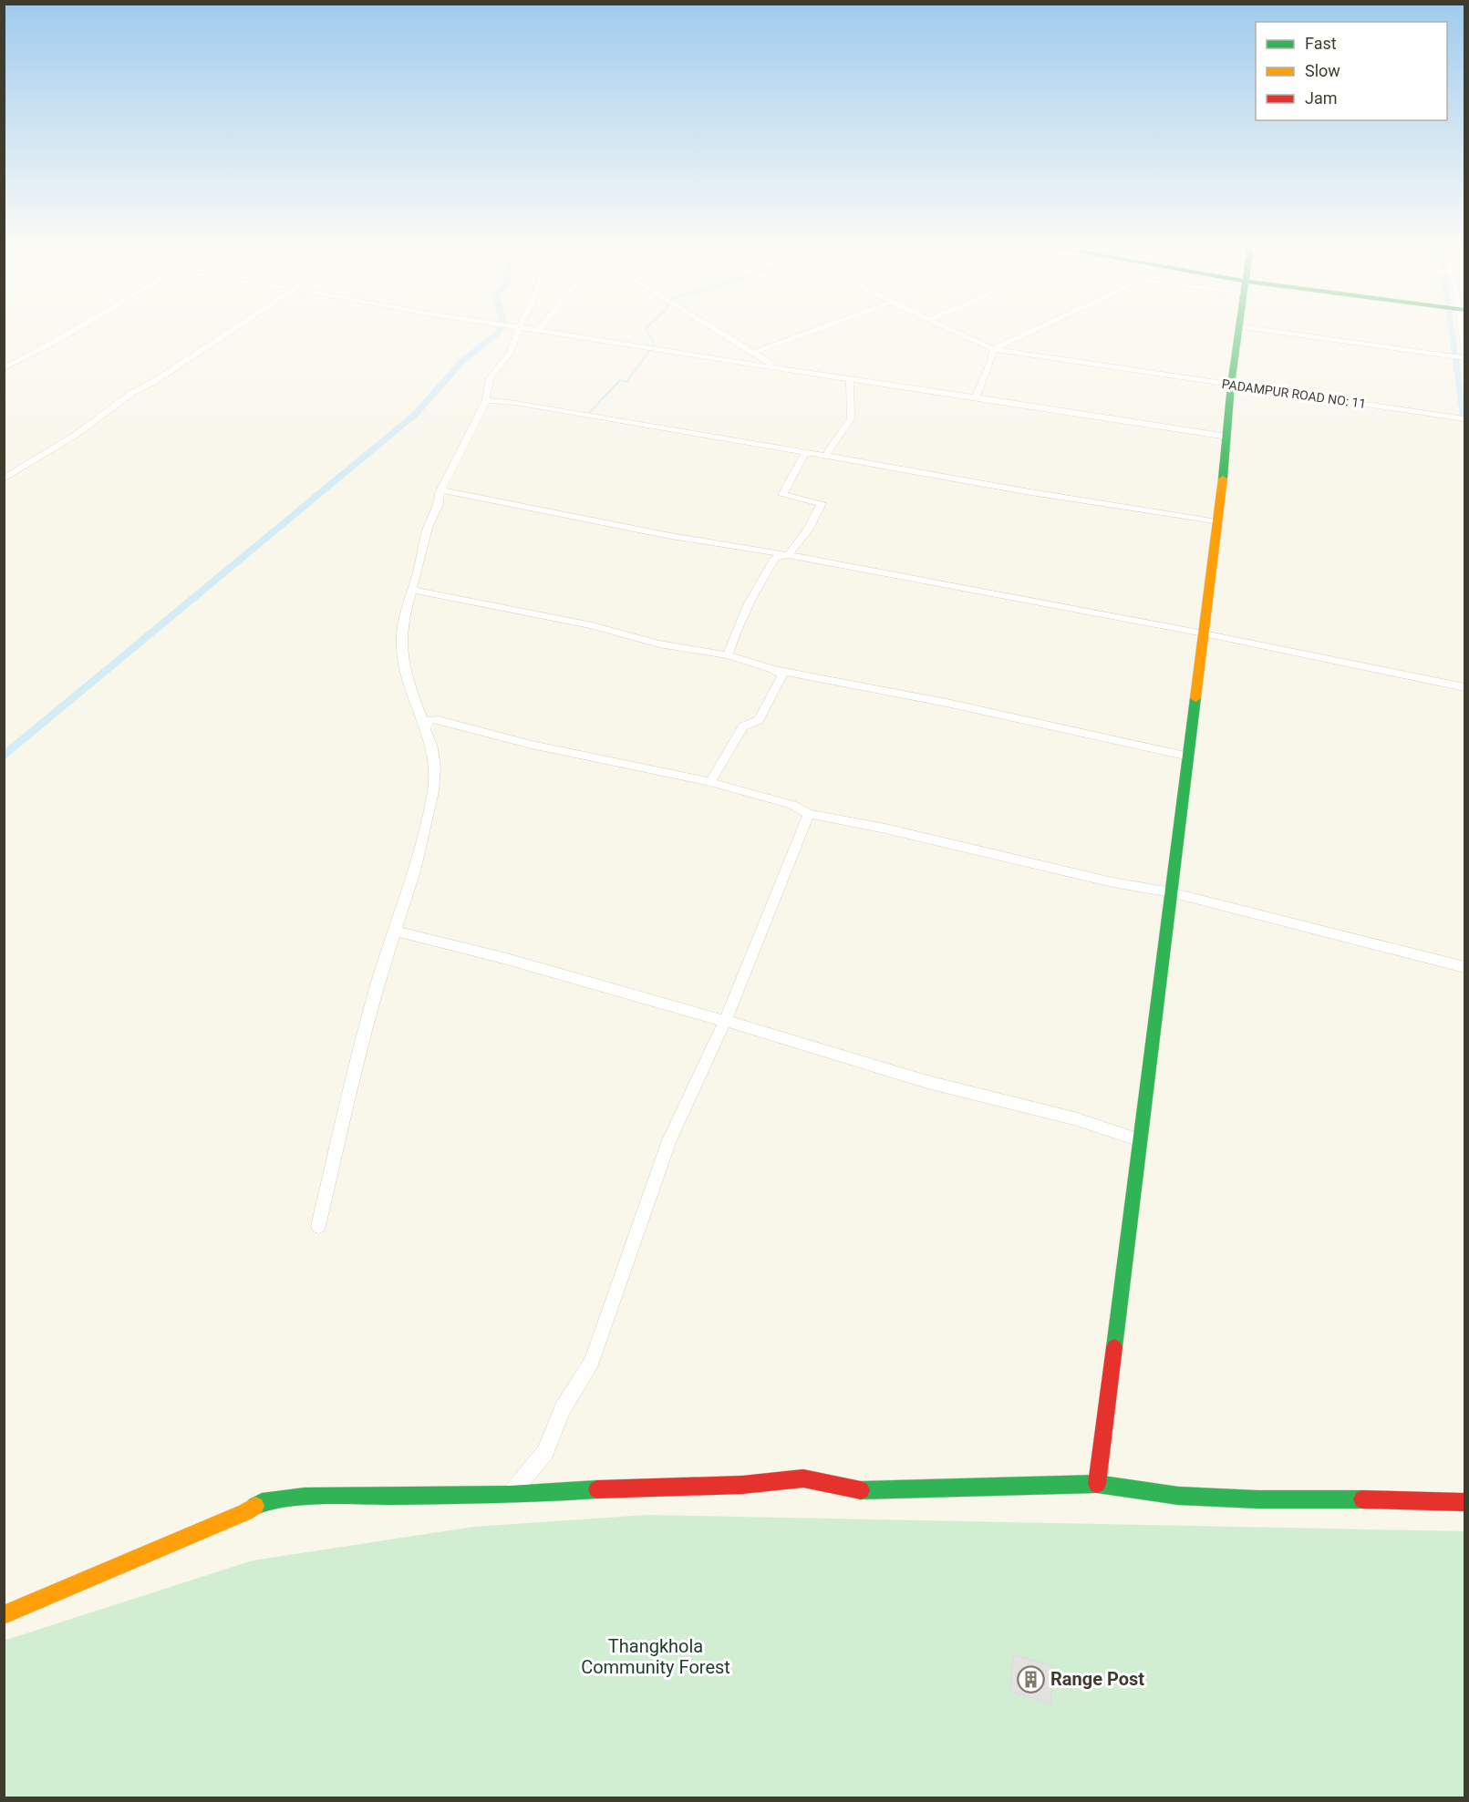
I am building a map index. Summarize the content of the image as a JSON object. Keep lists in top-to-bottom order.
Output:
{
  "streets": {
    "street": ["PADAMPUR ROAD NO: 11"]
  },
  "parks": ["Thangkhola Community Forest"],
  "places": {
    "building": ["Range Post"]
  },
  "legend": ["Fast", "Slow", "Jam"]
}
